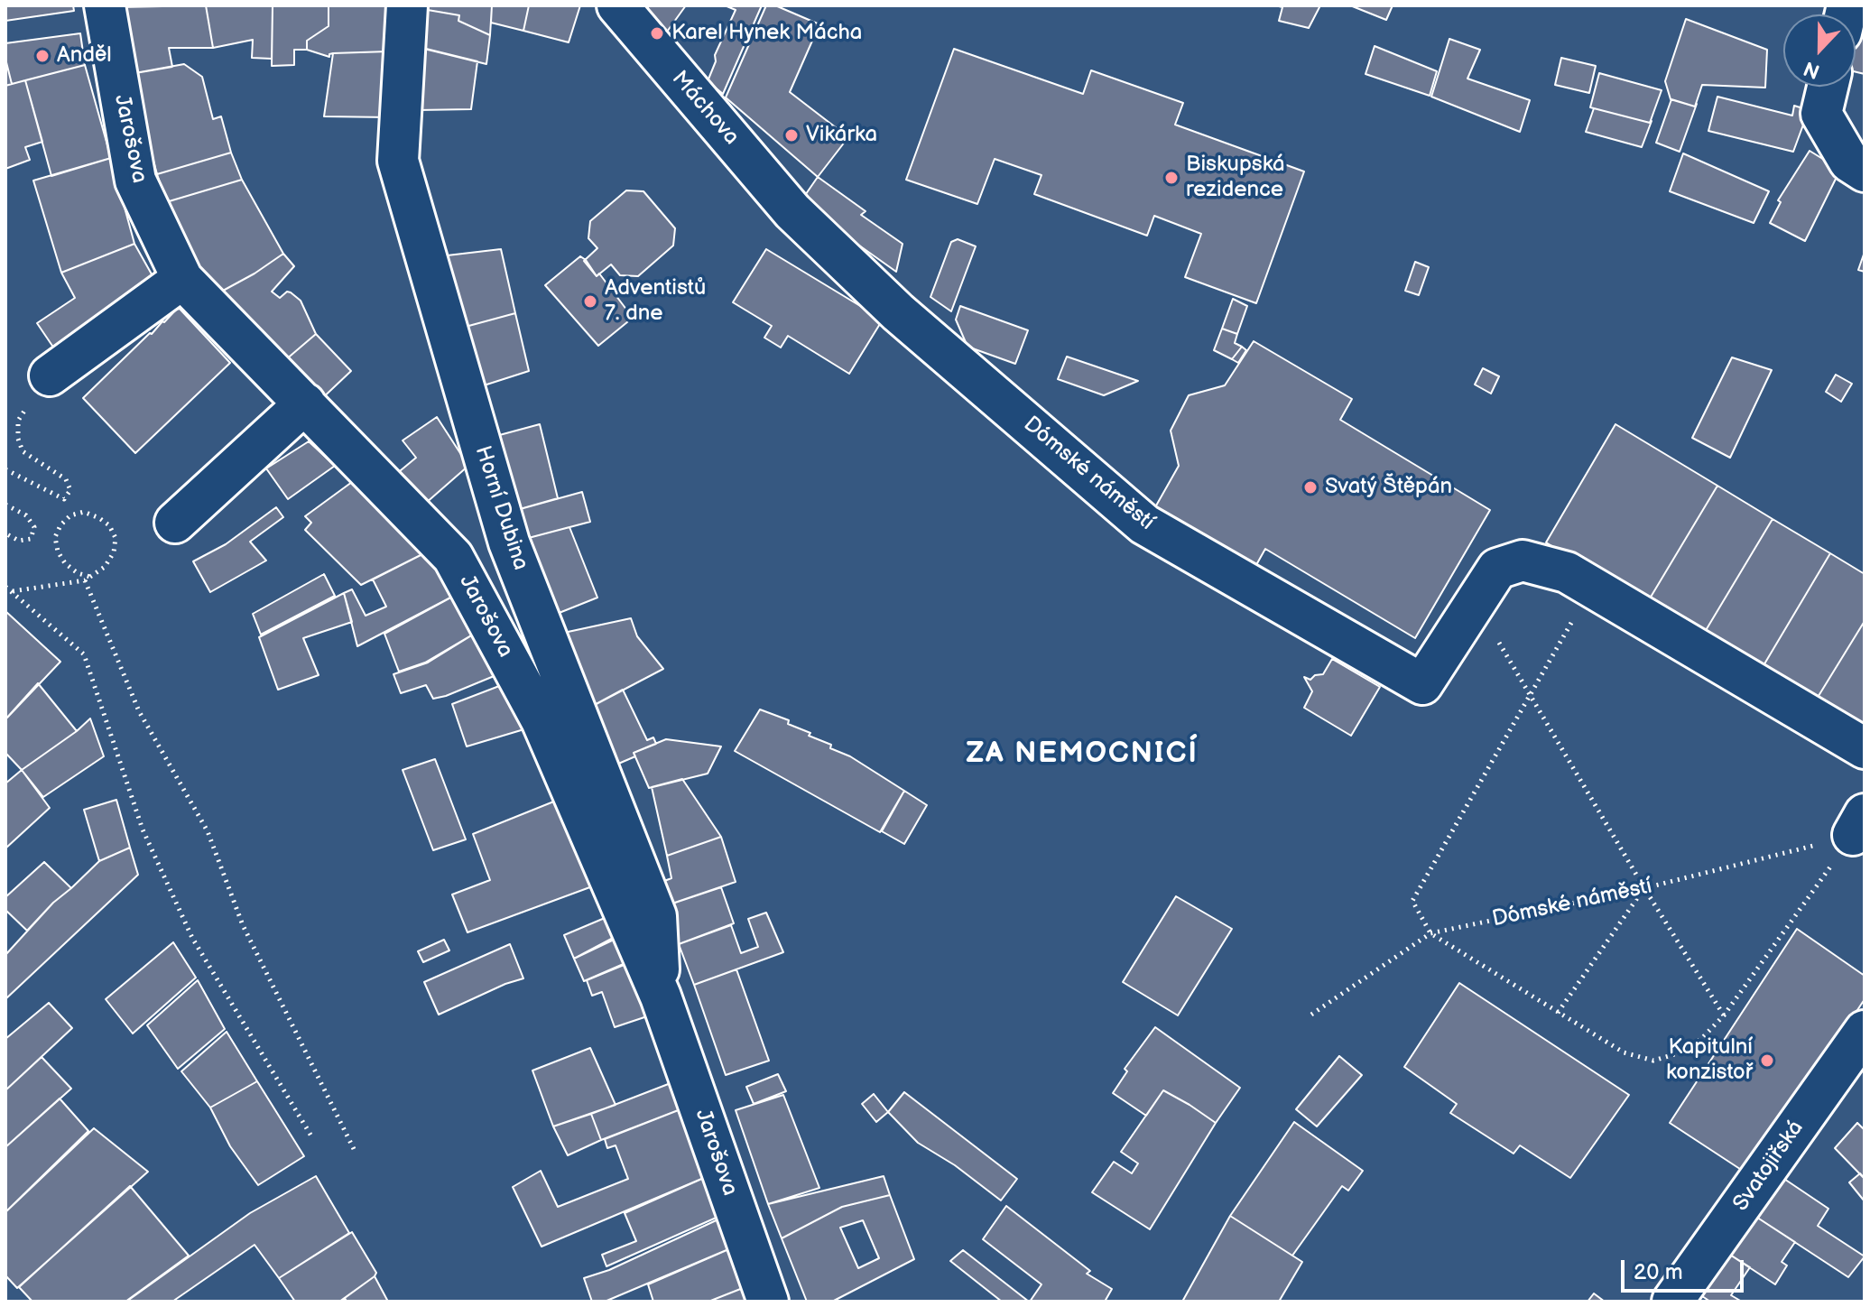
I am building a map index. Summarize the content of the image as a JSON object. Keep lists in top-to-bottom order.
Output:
{
  "streets": {
    "street": [
      "Máchova",
      "Jarošova",
      "Dómské náměstí",
      "Horní Dubina",
      "Svatojiřská"
    ]
  },
  "crossings": [
    ["Máchova", "Dómské náměstí"],
    ["Jarošova", "Horní Dubina"]
  ],
  "districts": ["ZA NEMOCNICÍ"],
  "places": [
    "Karel Hynek Mácha",
    "Anděl",
    "Vikárka",
    "Biskupská rezidence",
    "Adventistů 7. dne",
    "Svatý Štěpán",
    "Kapitulní konzistoř"
  ],
  "scale_bar": "20 m",
  "north": "bottom"
}
